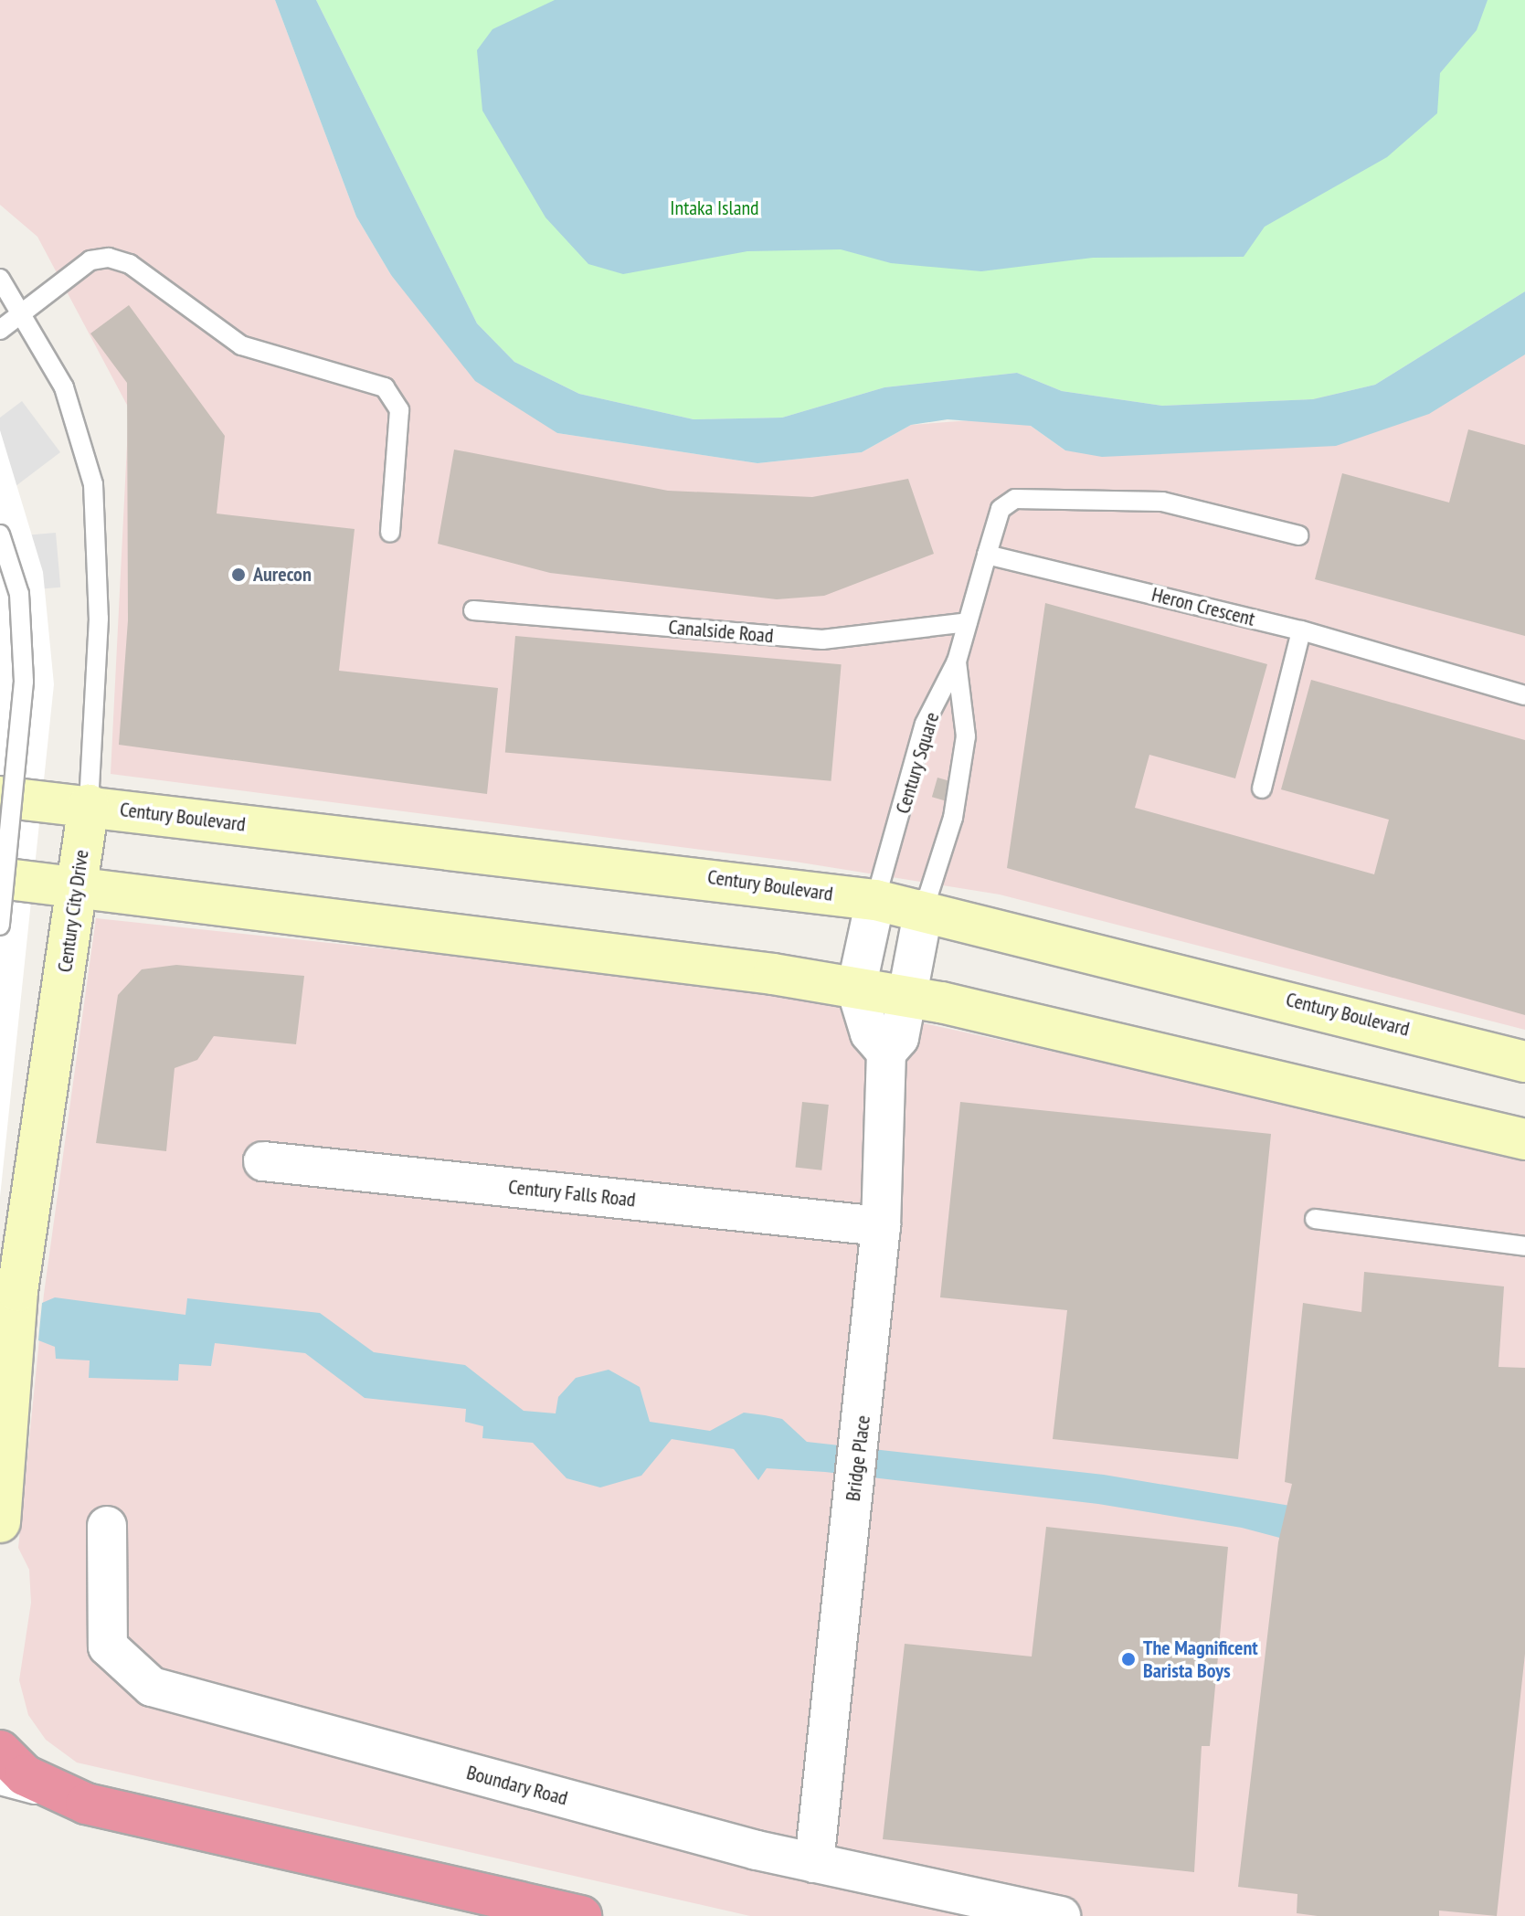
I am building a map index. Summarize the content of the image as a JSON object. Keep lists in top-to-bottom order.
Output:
{
  "streets": {
    "main road": ["Century Boulevard", "Century City Drive"],
    "street": ["Century Falls Road", "Bridge Place", "Boundary Road"],
    "lane": ["Heron Crescent", "Canalside Road", "Century Square"]
  },
  "crossings": [
    ["Century Square", "Century Boulevard"],
    ["Century Square", "Bridge Place"],
    ["Century Boulevard", "Century City Drive"],
    ["Century Boulevard", "Bridge Place"],
    ["Century Falls Road", "Bridge Place"],
    ["Bridge Place", "Boundary Road"]
  ],
  "parks": ["Intaka Island"],
  "places": ["Aurecon", "The Magnificent Barista Boys"]
}
